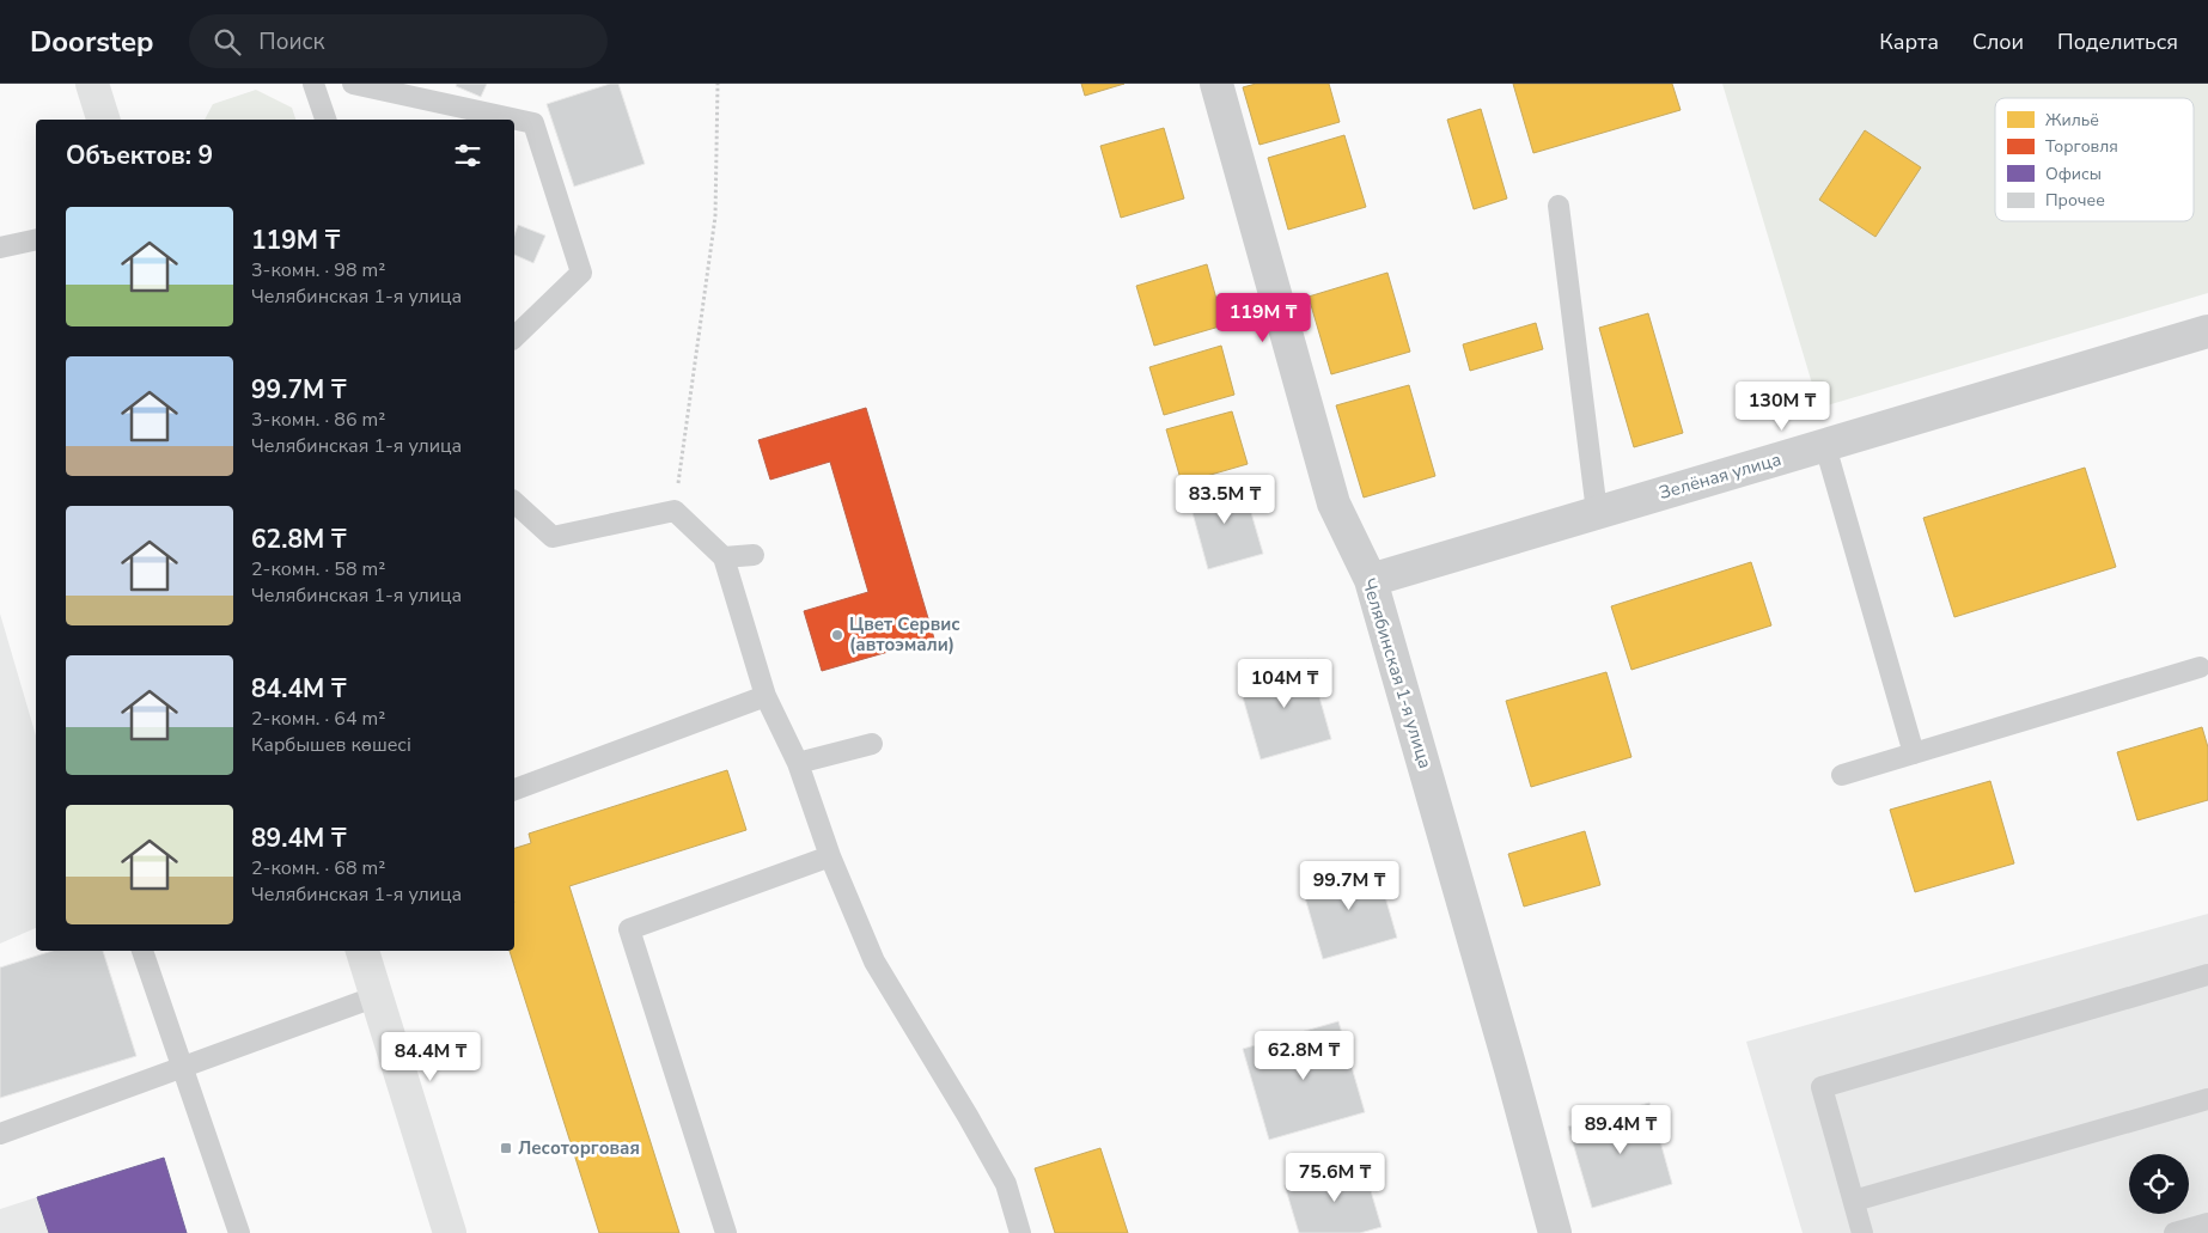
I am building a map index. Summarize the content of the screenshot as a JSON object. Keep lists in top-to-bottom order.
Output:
{
  "streets": {
    "street": ["Зелёная улица", "Челябинская 1-я улица"]
  },
  "crossings": [
    ["Зелёная улица", "Челябинская 1-я улица"]
  ],
  "places": {
    "other": ["Цвет Сервис (автоэмали)"],
    "transit": ["Лесоторговая"]
  },
  "legend": [
    "Жильё",
    "Торговля",
    "Офисы",
    "Прочее"
  ],
  "page": {
    "header": "Doorstep",
    "search": "Поиск",
    "nav": ["Карта", "Слои", "Поделиться"],
    "heading": "Объектов: 9",
    "list": [
      {
        "name": "119M ₸",
        "note": "3-комн. · 98 m² · Челябинская 1-я улица"
      },
      {
        "name": "99.7M ₸",
        "note": "3-комн. · 86 m² · Челябинская 1-я улица"
      },
      {
        "name": "62.8M ₸",
        "note": "2-комн. · 58 m² · Челябинская 1-я улица"
      },
      {
        "name": "84.4M ₸",
        "note": "2-комн. · 64 m² · Карбышев көшесі"
      },
      {
        "name": "89.4M ₸",
        "note": "2-комн. · 68 m² · Челябинская 1-я улица"
      }
    ],
    "price": [
      "119M ₸",
      "130M ₸",
      "83.5M ₸",
      "104M ₸",
      "99.7M ₸",
      "62.8M ₸",
      "84.4M ₸",
      "89.4M ₸",
      "75.6M ₸"
    ]
  }
}
